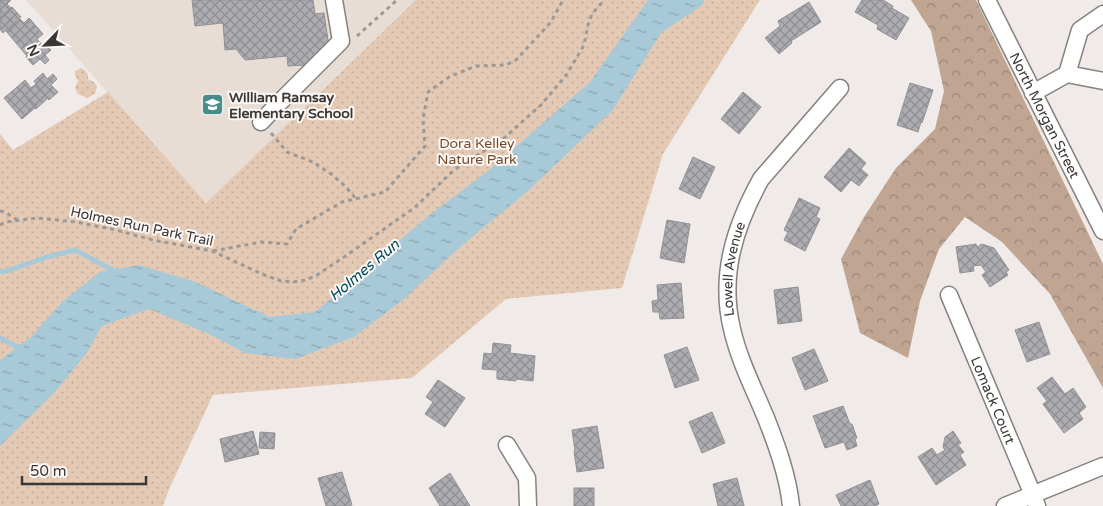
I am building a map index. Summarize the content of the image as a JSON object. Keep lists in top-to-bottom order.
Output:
{
  "streets": {
    "street": ["North Morgan Street", "Lowell Avenue", "Lomack Court"],
    "path": ["Holmes Run Park Trail"]
  },
  "water": ["Holmes Run"],
  "parks": ["Dora Kelley Nature Park"],
  "places": {
    "school or university": ["William Ramsay Elementary School"]
  },
  "scale_bar": "50 m",
  "north": "bottom left"
}
